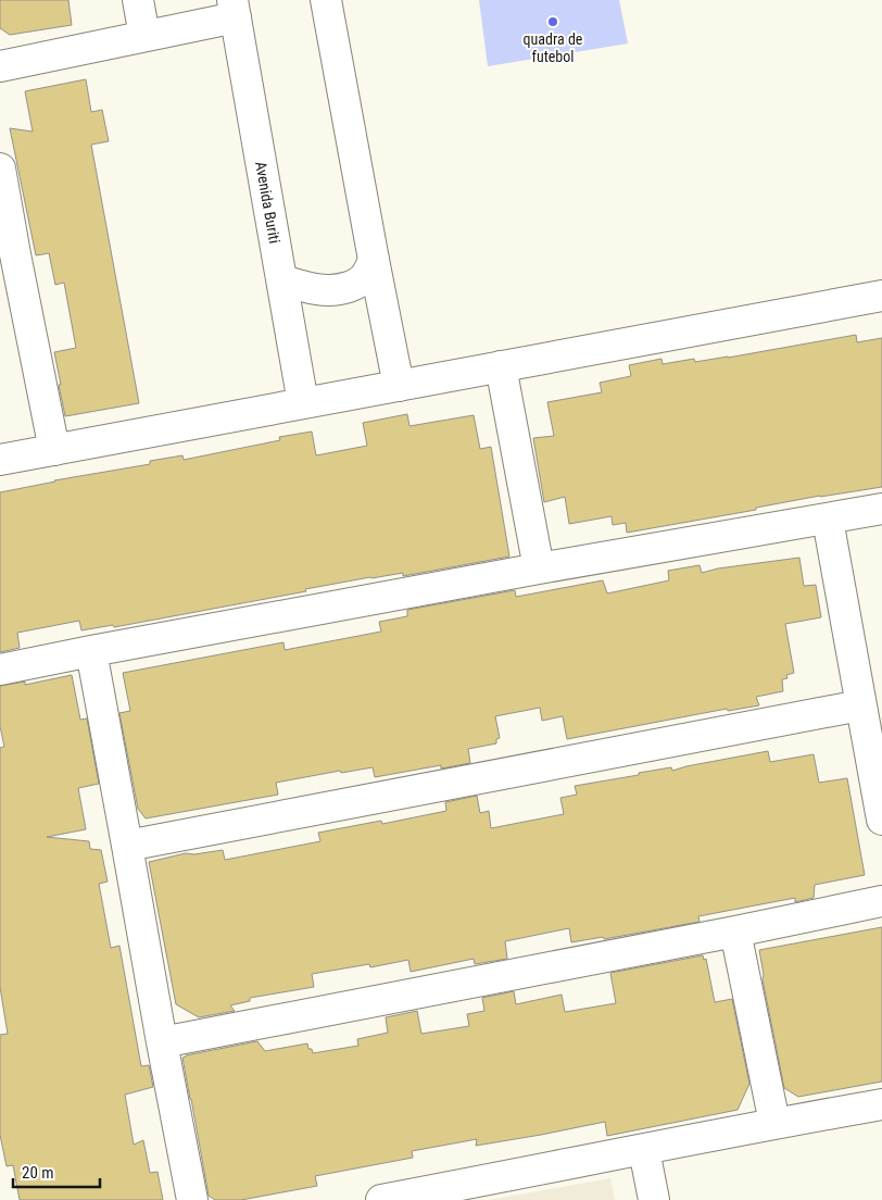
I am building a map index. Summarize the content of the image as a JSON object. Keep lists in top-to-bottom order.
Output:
{
  "streets": {
    "street": ["Avenida Buriti"]
  },
  "places": ["quadra de futebol"],
  "scale_bar": "20 m"
}
